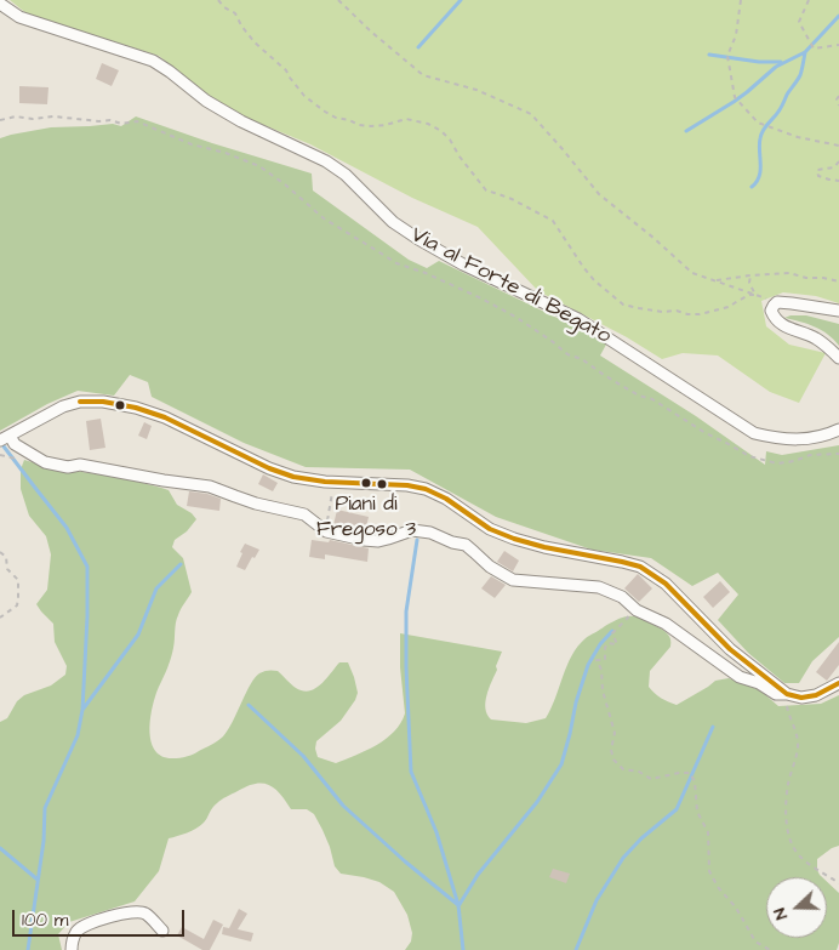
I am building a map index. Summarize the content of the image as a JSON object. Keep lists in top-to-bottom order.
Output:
{
  "streets": {
    "street": ["Via al Forte di Begato"]
  },
  "places": ["Piani di Fregoso 3"],
  "scale_bar": "100 m",
  "north": "left"
}
